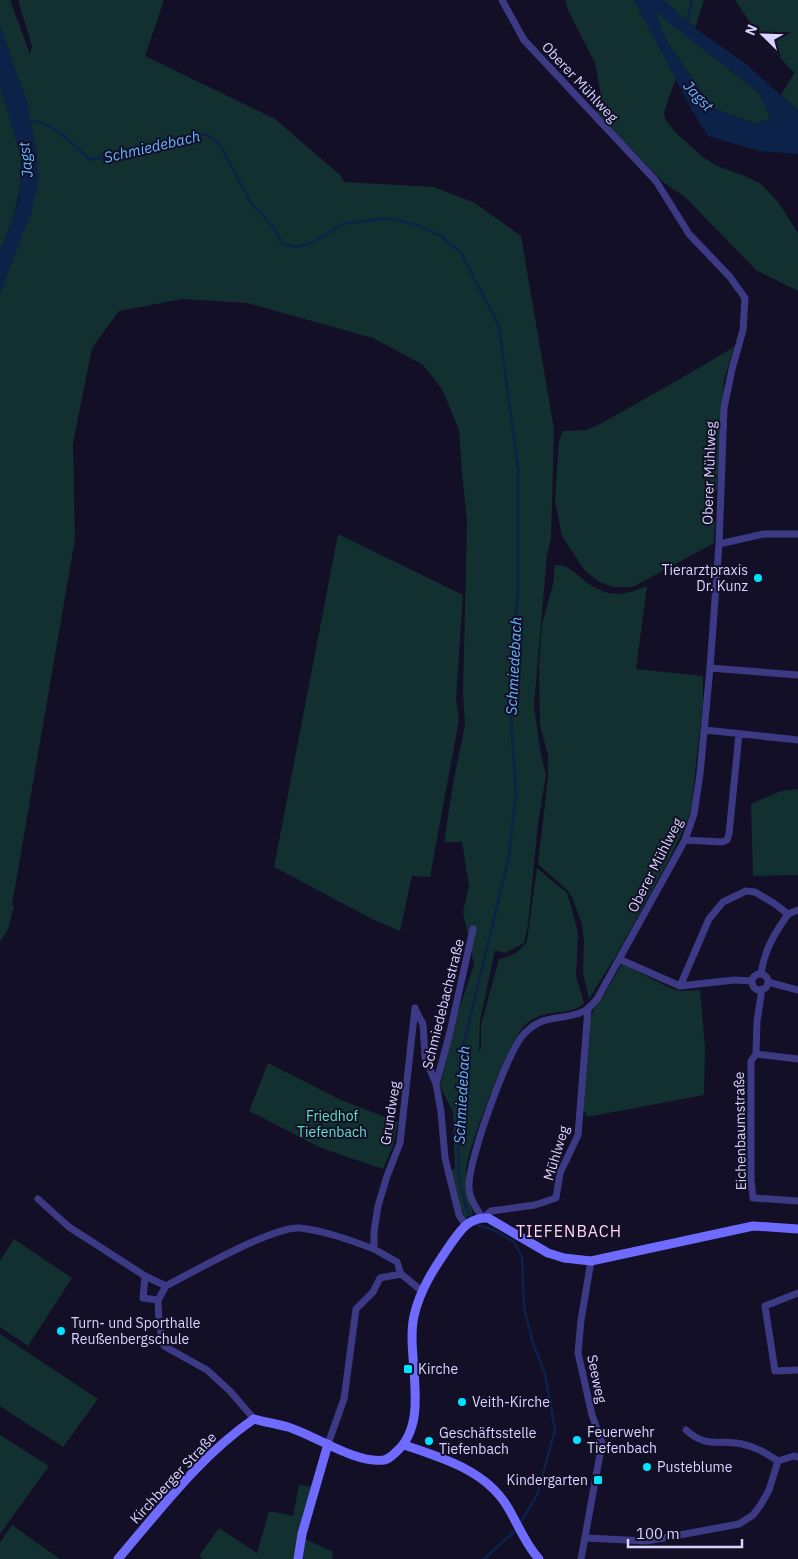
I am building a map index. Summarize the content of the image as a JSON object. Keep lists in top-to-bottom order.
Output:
{
  "streets": {
    "main road": ["Kirchberger Straße"],
    "street": [
      "Oberer Mühlweg",
      "Schmiedebachstraße",
      "Grundweg",
      "Eichenbaumstraße",
      "Mühlweg",
      "Seeweg"
    ]
  },
  "crossings": [
    ["Oberer Mühlweg", "Mühlweg"],
    ["Schmiedebachstraße", "Grundweg"],
    ["Schmiedebachstraße", "Mühlweg"]
  ],
  "districts": ["TIEFENBACH"],
  "water": ["Jagst", "Schmiedebach"],
  "parks": ["Friedhof Tiefenbach"],
  "places": {
    "other": [
      "Tierarztpraxis Dr. Kunz",
      "Turn- und Sporthalle Reußenbergschule",
      "Veith-Kirche",
      "Feuerwehr Tiefenbach",
      "Geschäftsstelle Tiefenbach",
      "Pusteblume"
    ],
    "transit": ["Kirche", "Kindergarten"]
  },
  "scale_bar": "100 m",
  "north": "top left"
}
